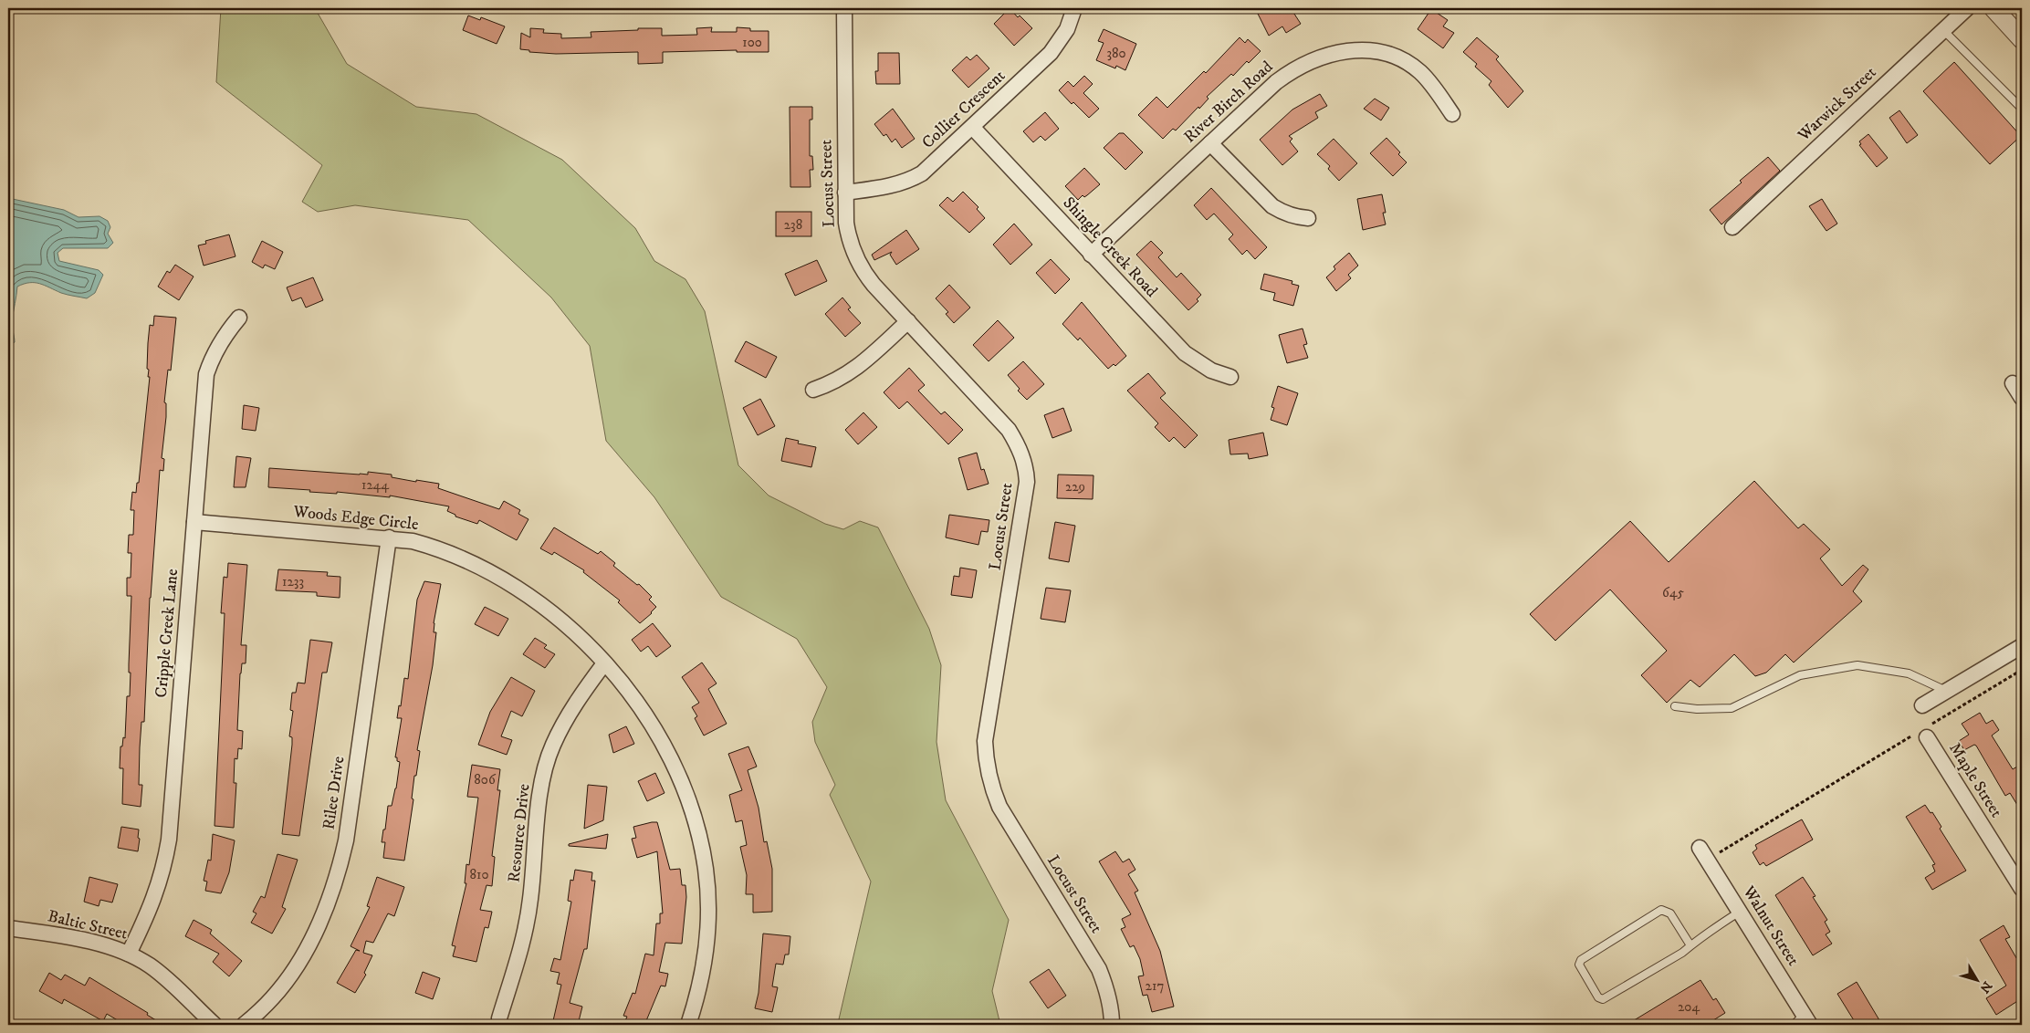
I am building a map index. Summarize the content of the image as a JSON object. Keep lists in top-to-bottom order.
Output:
{
  "streets": {
    "street": [
      "River Birch Road",
      "Warwick Street",
      "Collier Crescent",
      "Locust Street",
      "Shingle Creek Road",
      "Woods Edge Circle",
      "Cripple Creek Lane",
      "Maple Street",
      "Rilee Drive",
      "Resource Drive",
      "Baltic Street",
      "Walnut Street"
    ]
  },
  "crossings": [
    ["River Birch Road", "Shingle Creek Road"],
    ["Collier Crescent", "Locust Street"],
    ["Collier Crescent", "Shingle Creek Road"],
    ["Woods Edge Circle", "Cripple Creek Lane"],
    ["Woods Edge Circle", "Rilee Drive"],
    ["Woods Edge Circle", "Resource Drive"],
    ["Cripple Creek Lane", "Baltic Street"]
  ],
  "house_numbers": [
    "100",
    "380",
    "238",
    "1244",
    "229",
    "1233",
    "645",
    "806",
    "810",
    "217",
    "204"
  ],
  "north": "bottom right"
}
